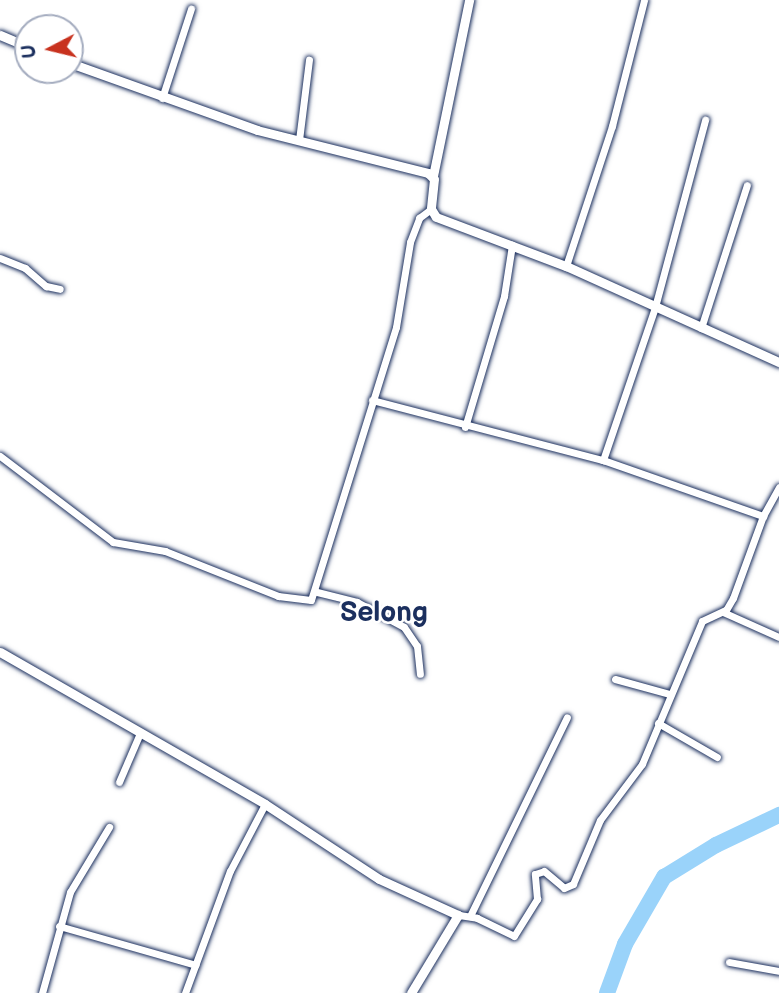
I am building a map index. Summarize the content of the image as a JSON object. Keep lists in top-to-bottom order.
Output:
{
  "districts": ["Selong"],
  "north": "left"
}
